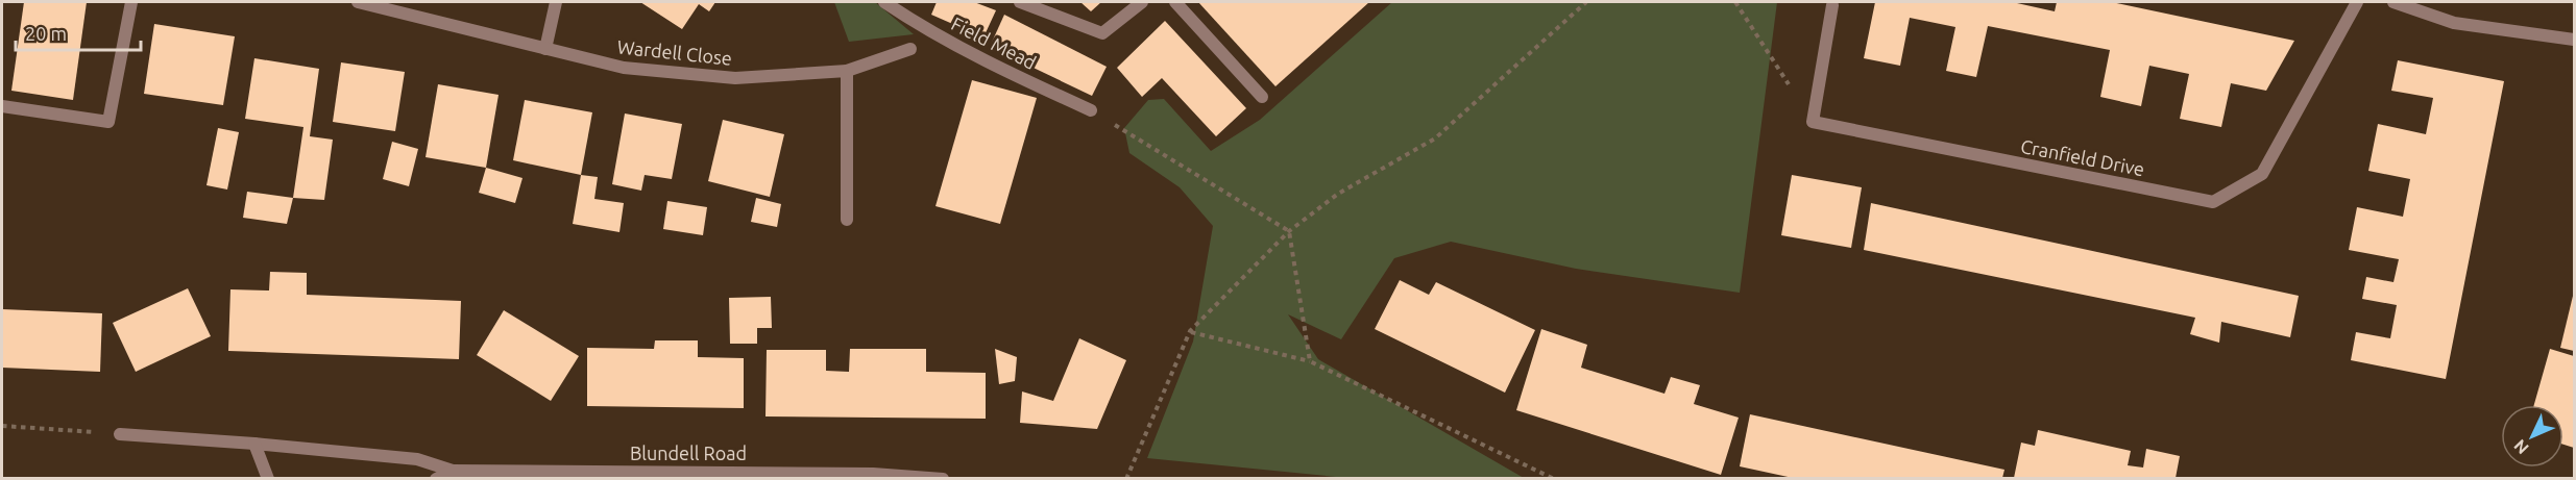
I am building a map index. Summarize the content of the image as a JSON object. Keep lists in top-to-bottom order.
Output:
{
  "streets": {
    "street": [
      "Field Mead",
      "Wardell Close",
      "Cranfield Drive",
      "Blundell Road"
    ]
  },
  "scale_bar": "20 m",
  "north": "bottom left"
}
